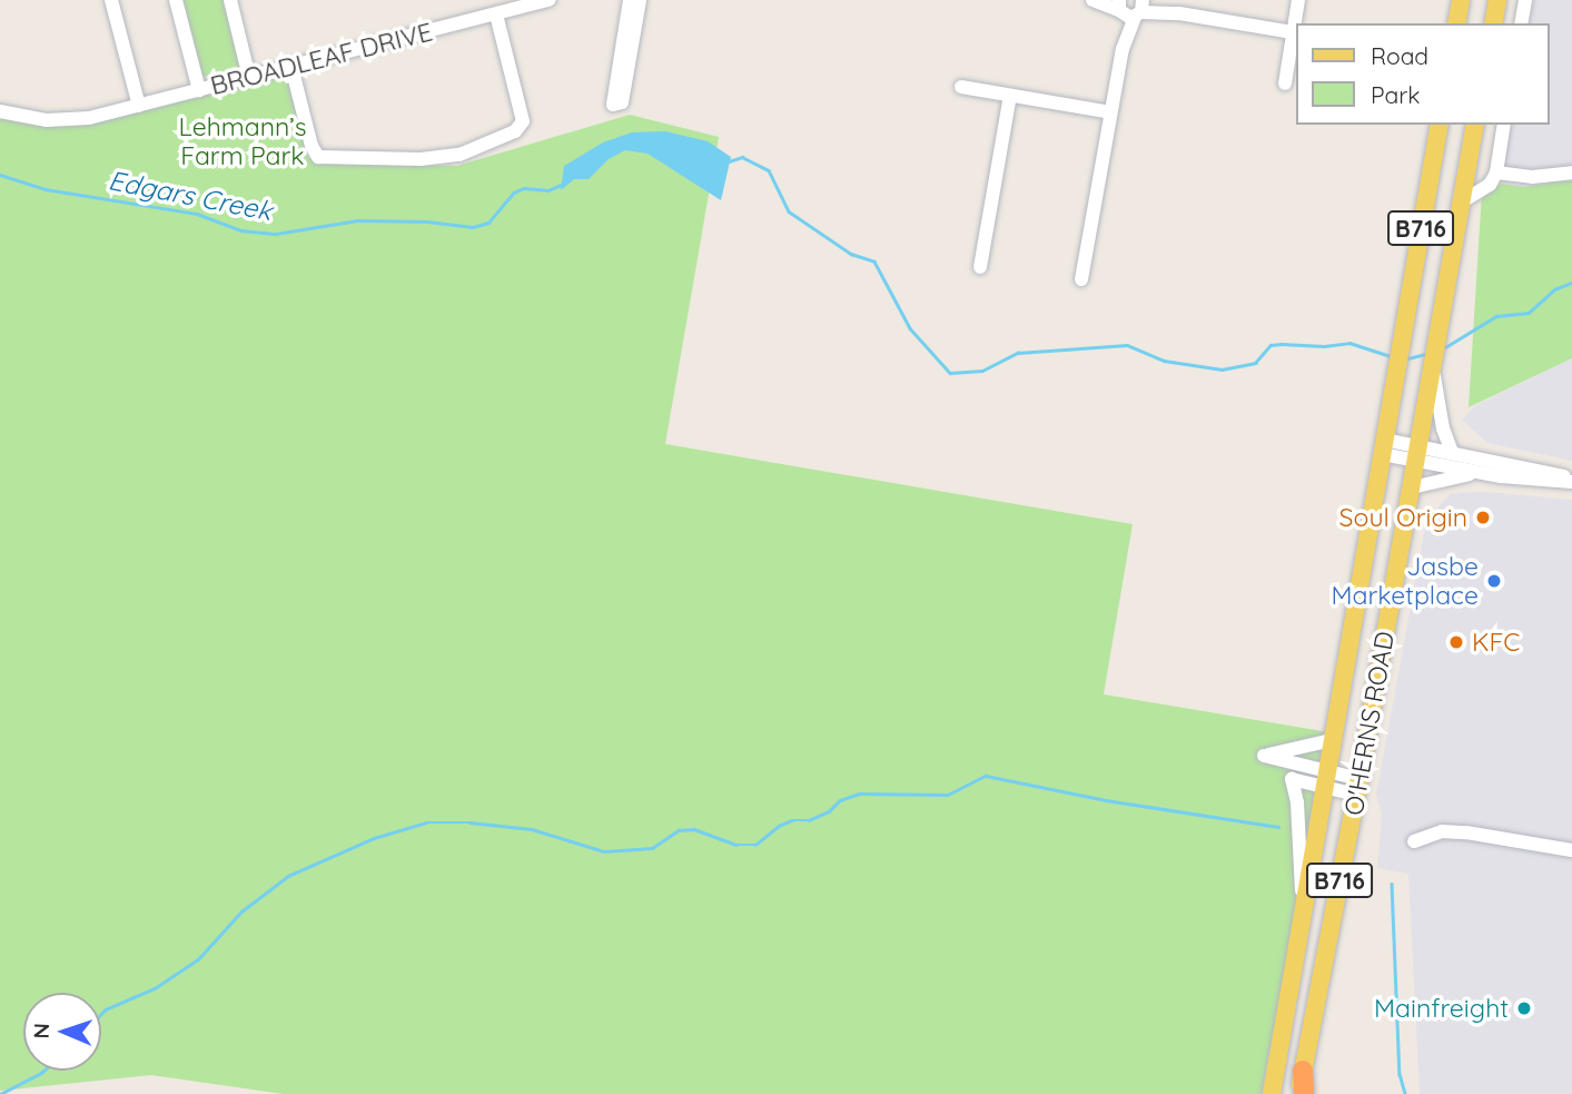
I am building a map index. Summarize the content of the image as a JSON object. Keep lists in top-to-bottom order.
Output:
{
  "streets": {
    "main road": ["B716", "O'HERNS ROAD"],
    "street": ["BROADLEAF DRIVE"]
  },
  "water": ["Edgars Creek"],
  "parks": ["Lehmann’s Farm Park"],
  "places": [
    "Soul Origin",
    "Jasbe Marketplace",
    "KFC",
    "Mainfreight"
  ],
  "legend": ["Road", "Park"],
  "north": "left"
}
